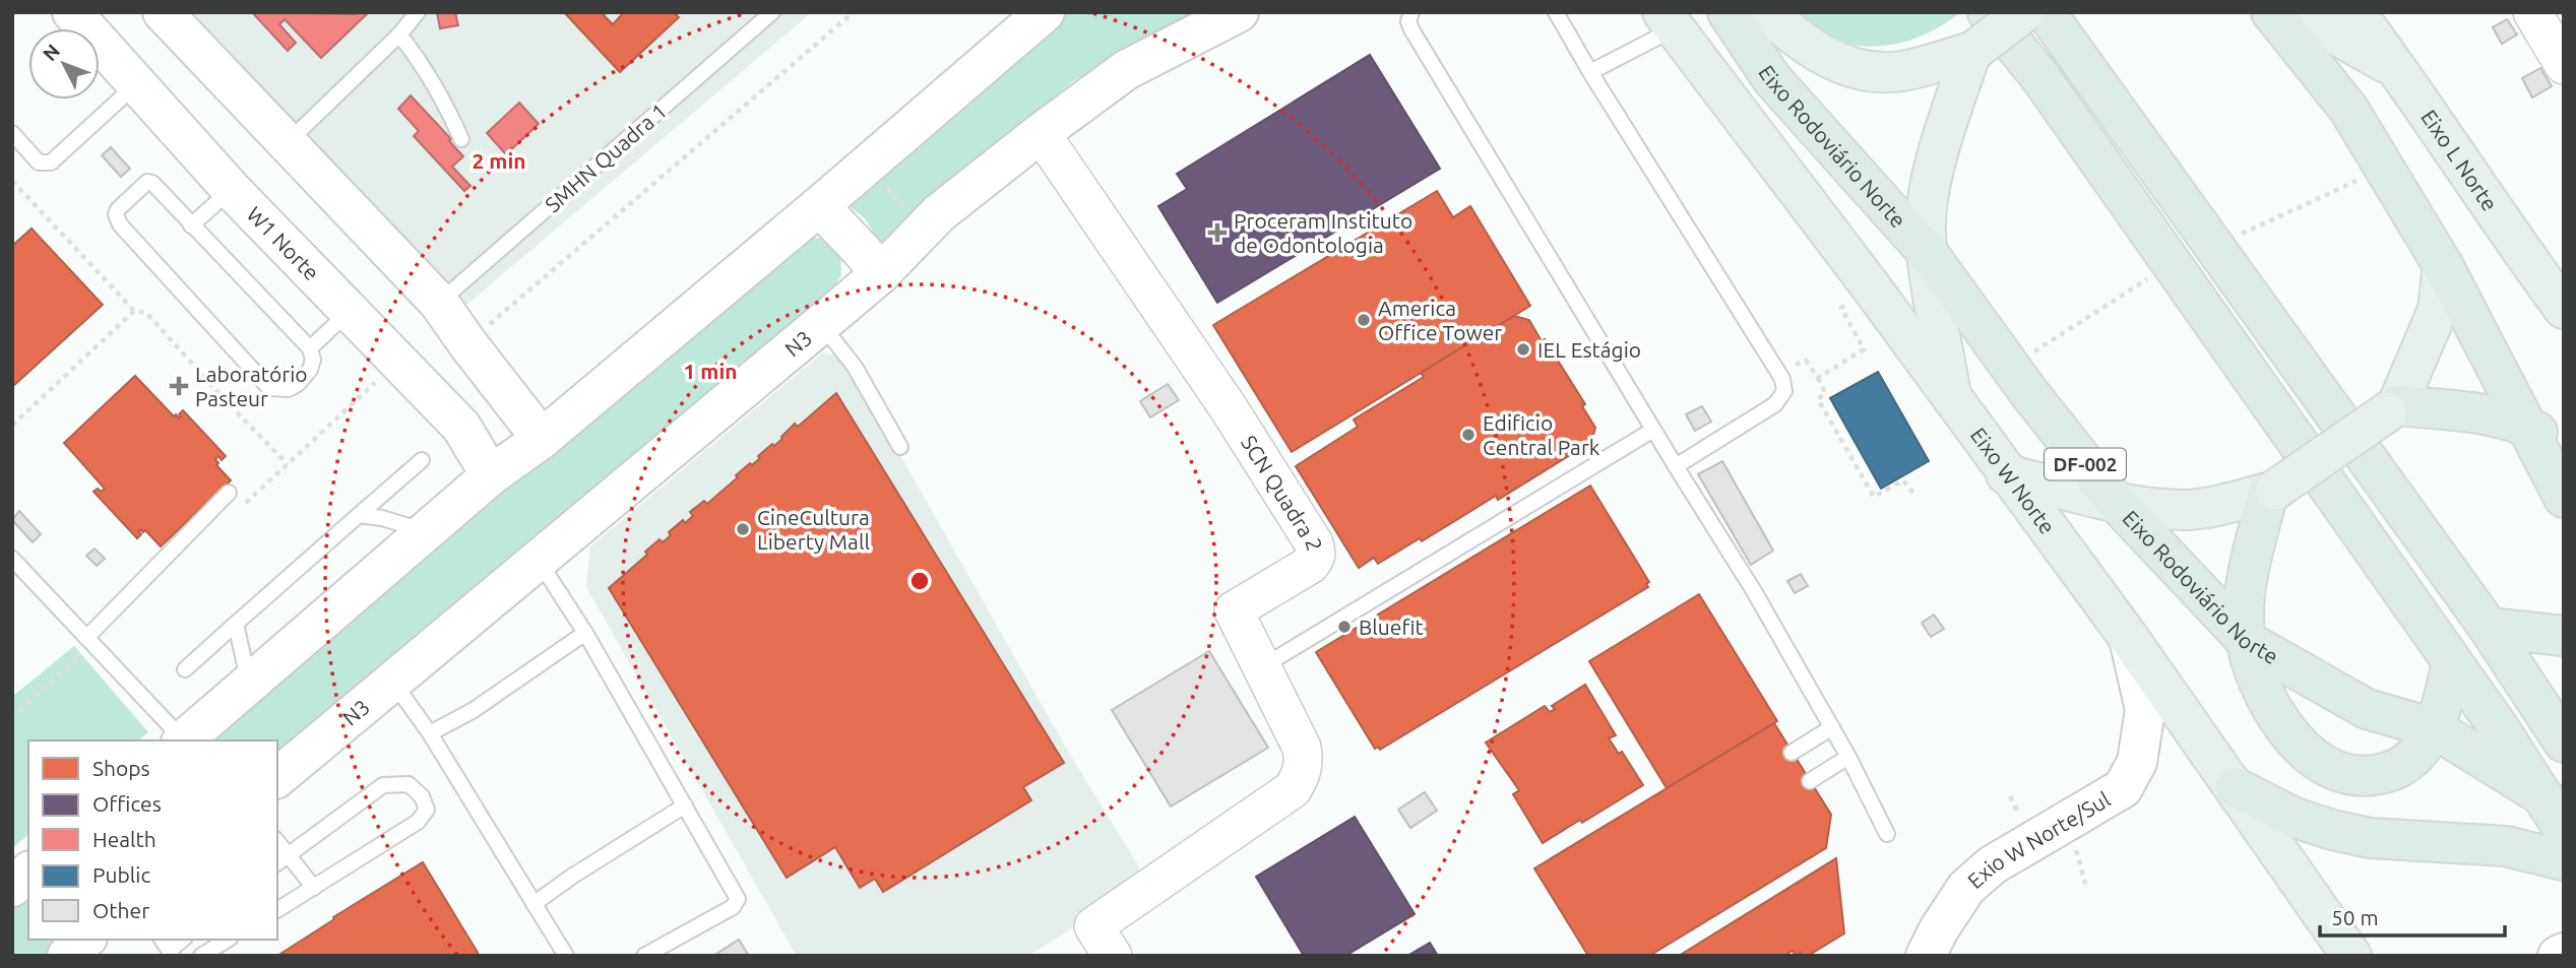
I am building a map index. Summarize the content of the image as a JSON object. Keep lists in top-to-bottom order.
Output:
{
  "streets": {
    "highway": ["Eixo Rodoviário Norte", "DF-002"],
    "main road": [
      "Eixo L Norte",
      "W1 Norte",
      "N3",
      "Eixo W Norte",
      "Exio W Norte/Sul"
    ],
    "street": ["SCN Quadra 2"],
    "lane": ["SMHN Quadra 1"]
  },
  "crossings": [
    ["N3", "SCN Quadra 2"],
    ["Eixo W Norte", "Exio W Norte/Sul"]
  ],
  "places": {
    "health": ["Proceram Instituto de Odontologia", "Laboratório Pasteur"],
    "other": [
      "America Office Tower",
      "IEL Estágio",
      "Edificio Central Park",
      "CineCultura Liberty Mall",
      "Bluefit"
    ]
  },
  "legend": [
    "Shops",
    "Offices",
    "Health",
    "Public",
    "Other"
  ],
  "scale_bar": "50 m",
  "north": "top left",
  "rings": ["2 min", "1 min"]
}
